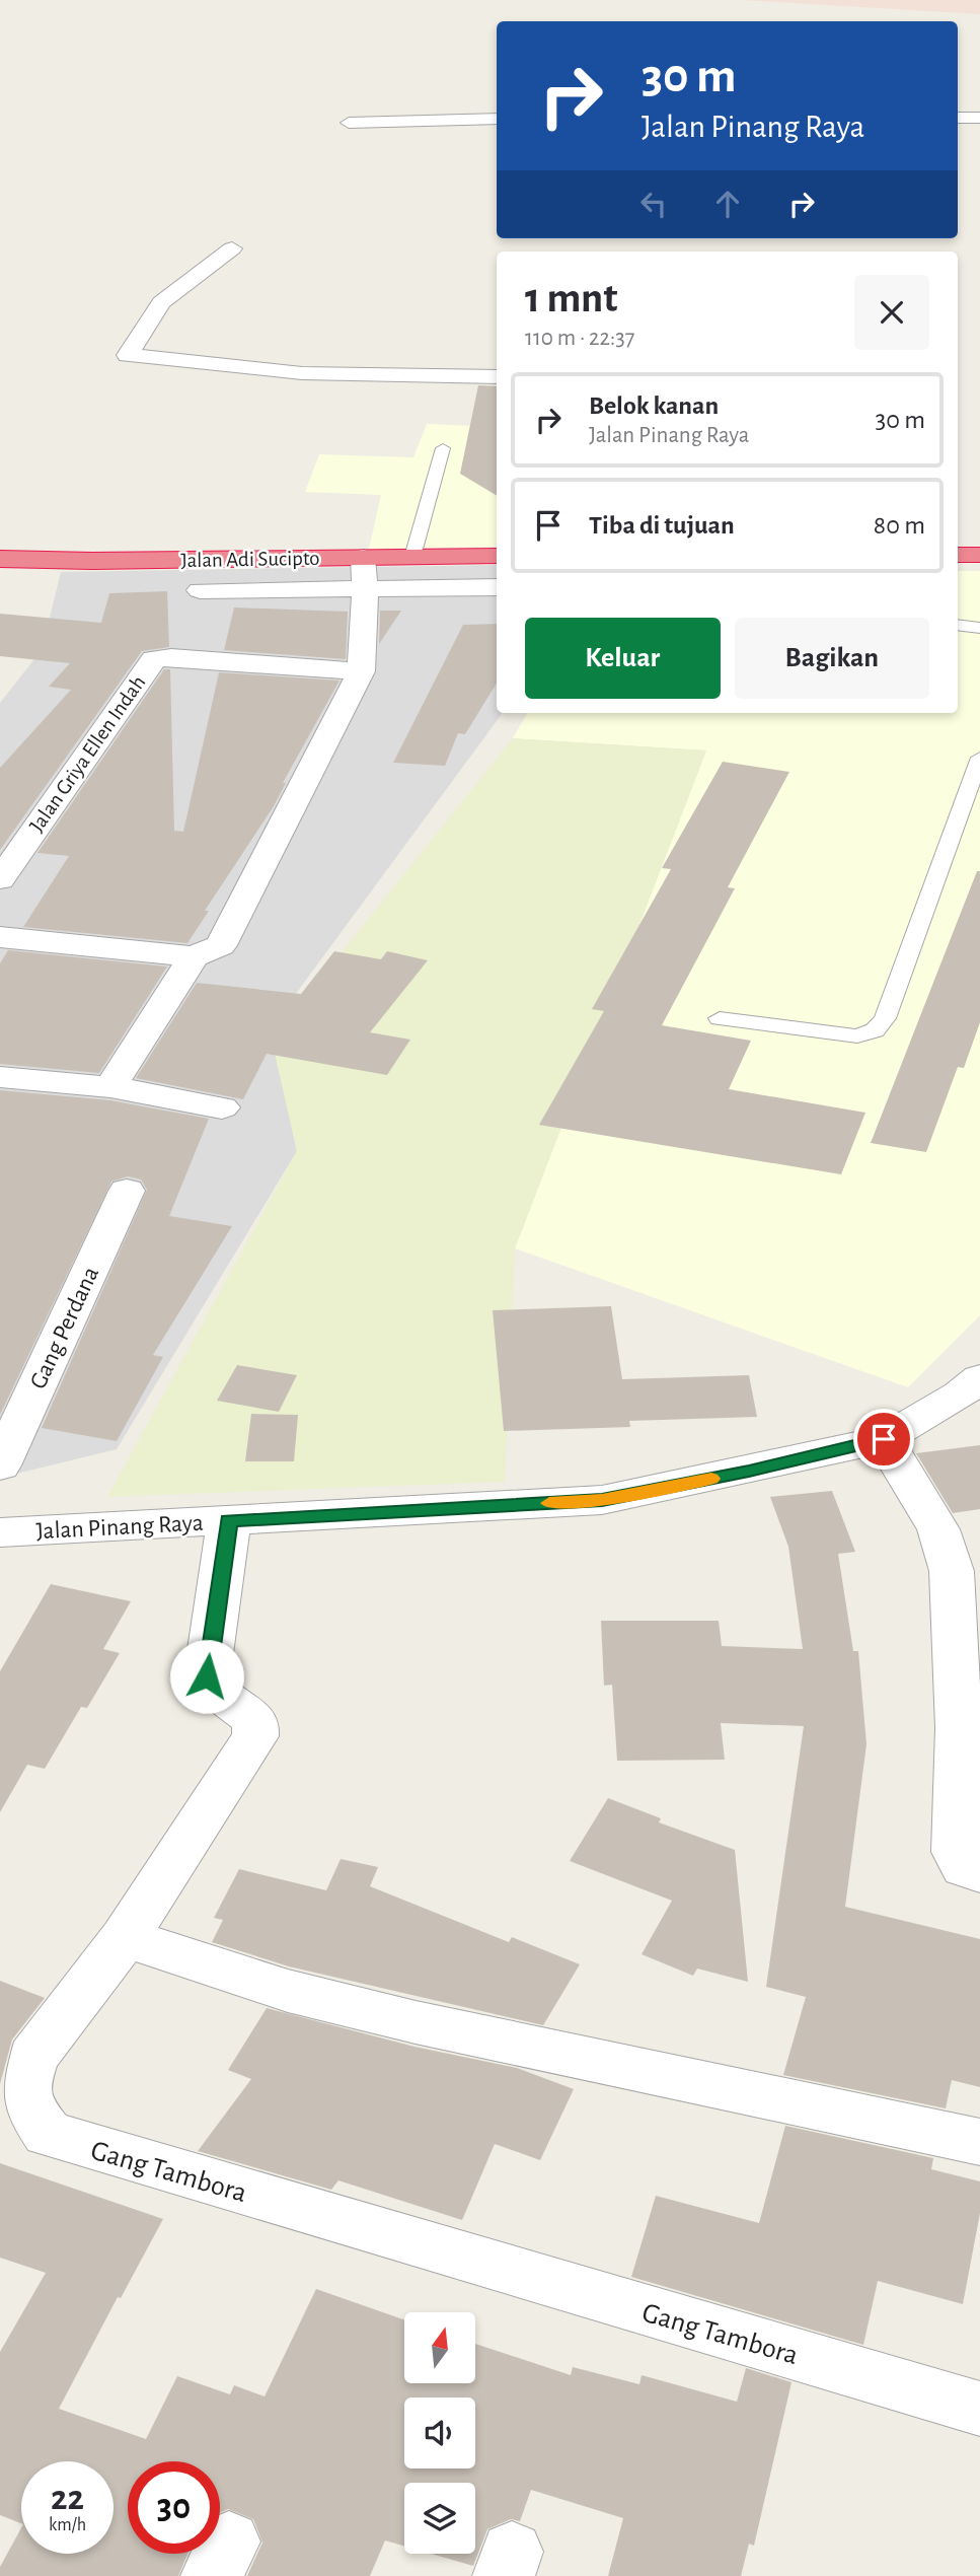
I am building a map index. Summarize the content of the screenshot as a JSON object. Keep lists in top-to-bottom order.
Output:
{
  "streets": {
    "highway": ["Jalan Adi Sucipto"],
    "street": [
      "Jalan Griya Ellen Indah",
      "Gang Perdana",
      "Jalan Pinang Raya",
      "Gang Tambora"
    ]
  },
  "crossings": [
    ["Jalan Pinang Raya", "Gang Tambora"]
  ],
  "north": "top",
  "page": {
    "turn": ["30 m", "Jalan Pinang Raya"],
    "heading": ["1 mnt", "110 m · 22:37"],
    "list": [
      {
        "name": "Belok kanan",
        "note": "Jalan Pinang Raya",
        "value": "30 m"
      },
      {
        "name": "Tiba di tujuan",
        "value": "80 m"
      }
    ],
    "buttons": ["Keluar", "Bagikan"],
    "speed": "22 km/h",
    "limit": "30"
  }
}
